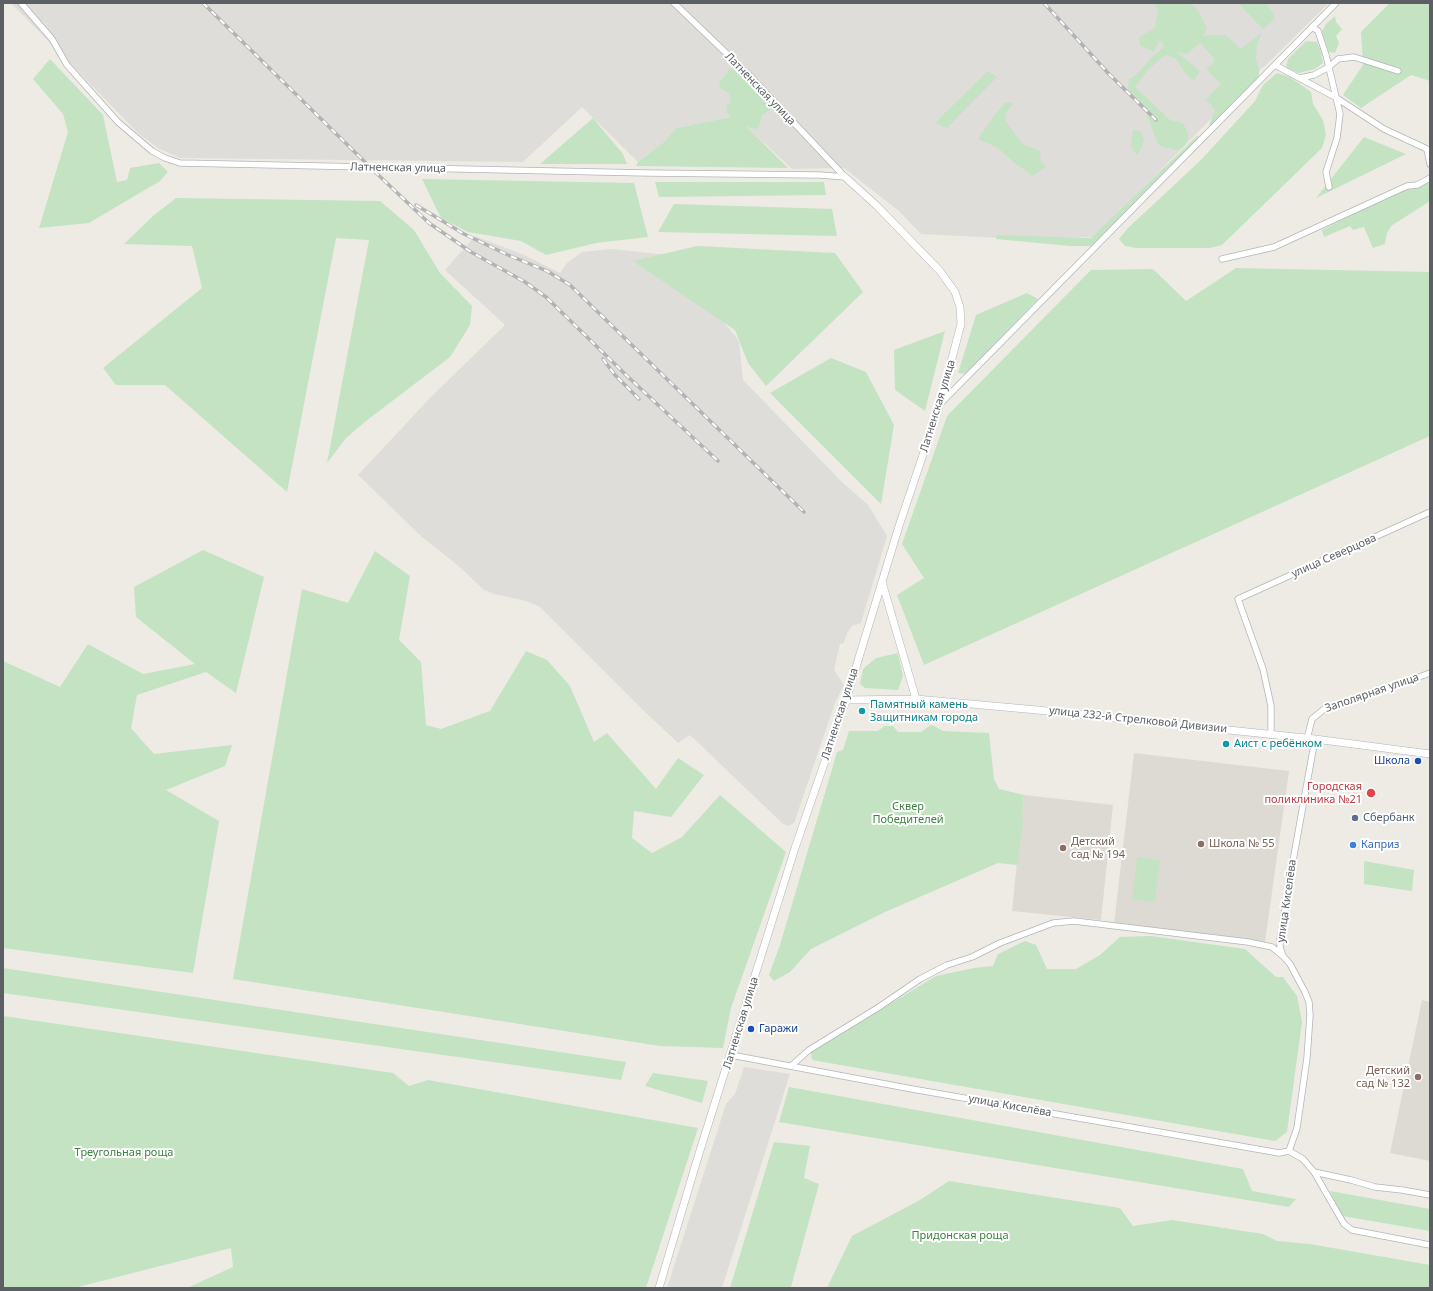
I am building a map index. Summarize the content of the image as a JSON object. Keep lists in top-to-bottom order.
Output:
{
  "streets": {
    "street": [
      "Латненская улица",
      "улица Северцова",
      "Заполярная улица",
      "улица 232-й Стрелковой Дивизии",
      "улица Киселёва"
    ]
  },
  "crossings": [
    ["Латненская улица", "улица 232-й Стрелковой Дивизии"],
    ["Латненская улица", "улица Киселёва"],
    ["улица Северцова", "улица 232-й Стрелковой Дивизии"],
    ["Заполярная улица", "улица 232-й Стрелковой Дивизии"],
    ["Заполярная улица", "улица Киселёва"],
    ["улица 232-й Стрелковой Дивизии", "улица Киселёва"]
  ],
  "parks": ["Сквер Победителей", "Треугольная роща", "Придонская роща"],
  "places": [
    "Памятный камень Защитникам города",
    "Аист с ребёнком",
    "Школа",
    "Городская поликлиника №21",
    "Сбербанк",
    "Школа № 55",
    "Каприз",
    "Детский сад № 194",
    "Гаражи",
    "Детский сад № 132"
  ]
}
